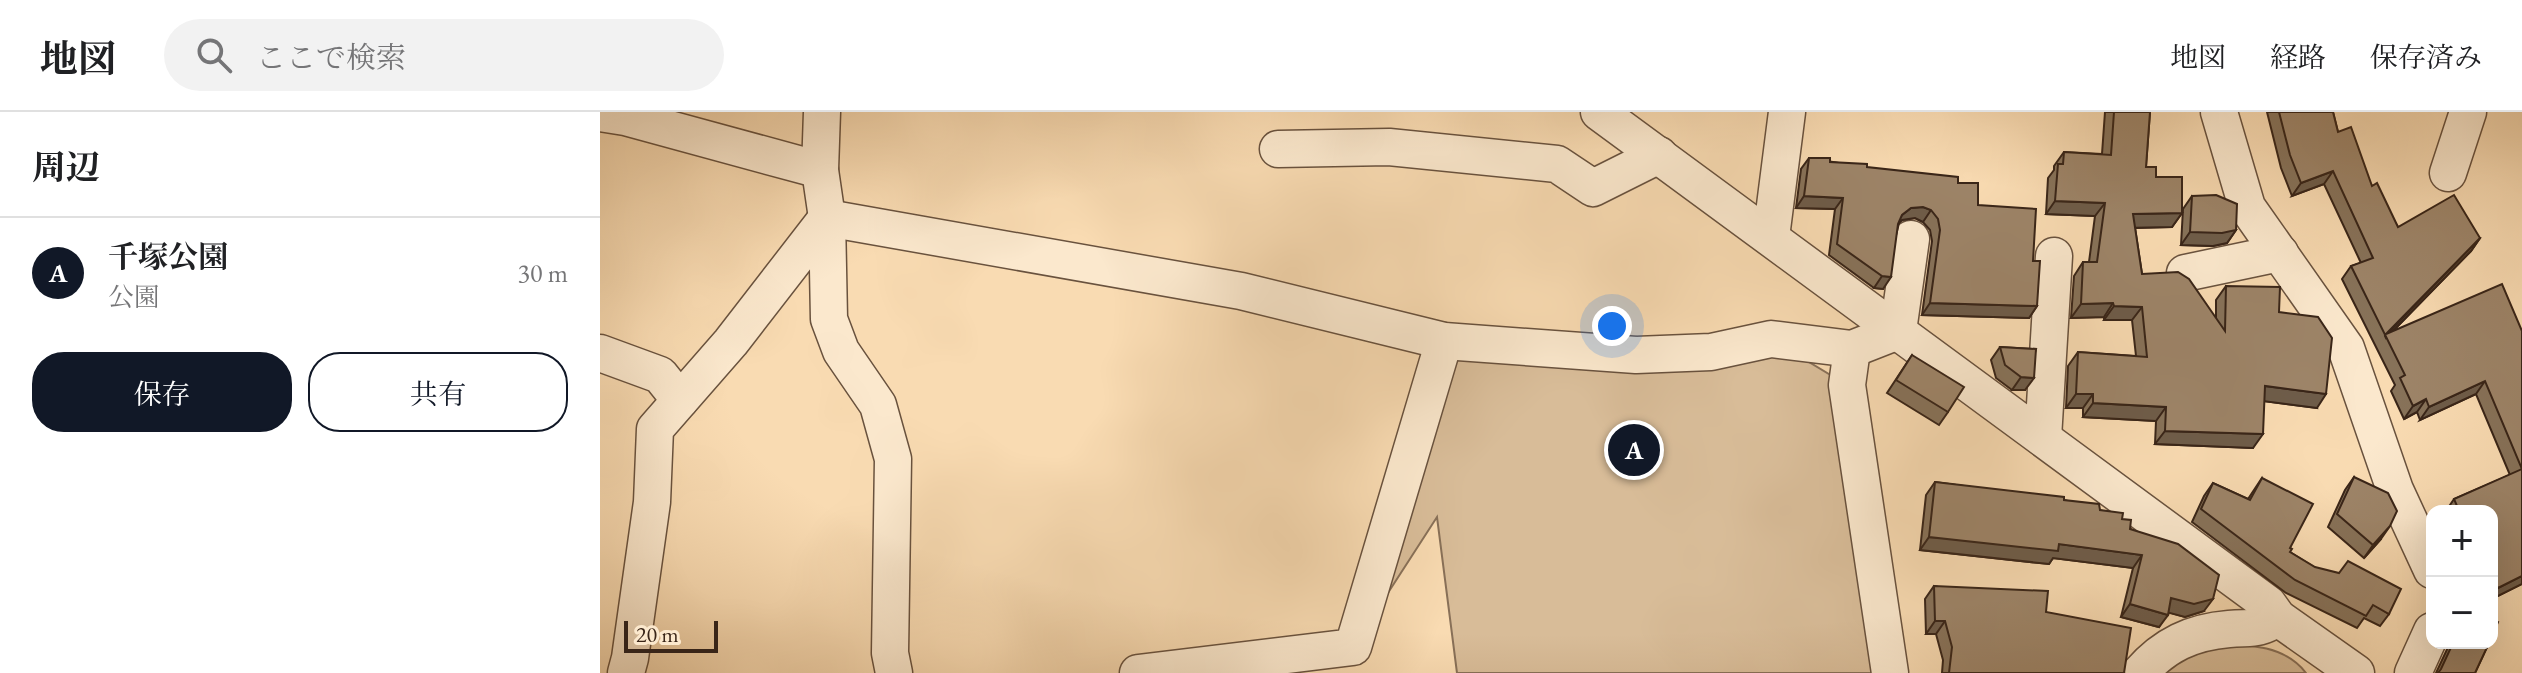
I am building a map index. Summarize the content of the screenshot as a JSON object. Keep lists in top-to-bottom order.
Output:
{
  "scale_bar": "20 m",
  "page": {
    "header": "地図",
    "search": "ここで検索",
    "nav": ["地図", "経路", "保存済み"],
    "heading": "周辺",
    "list": [
      {
        "mark": "A",
        "name": "千塚公園",
        "note": "公園",
        "value": "30 m"
      }
    ],
    "buttons": ["保存", "共有"],
    "pins": "A",
    "map_buttons": ["+", "−"],
    "scale": "20 m"
  }
}
